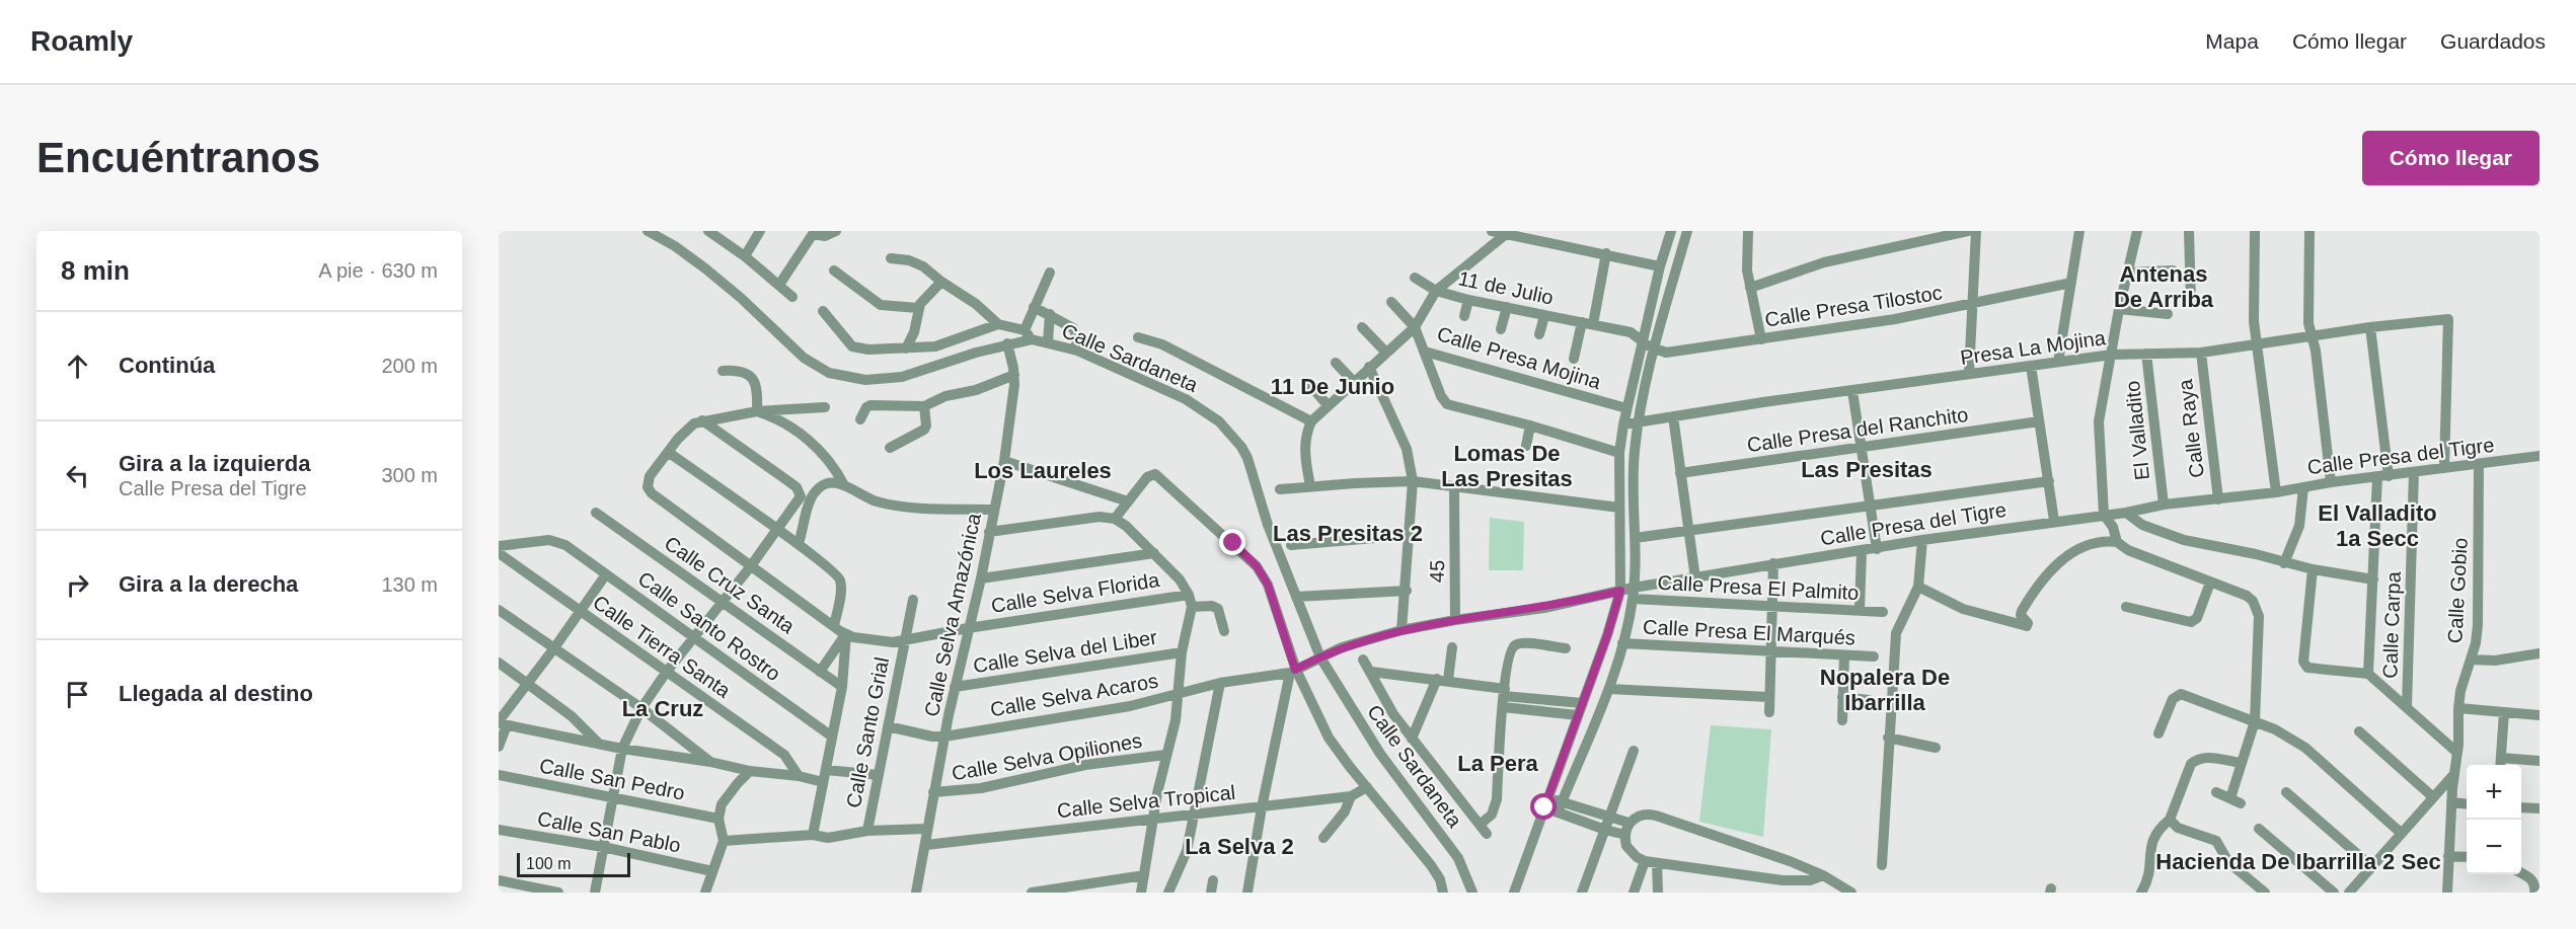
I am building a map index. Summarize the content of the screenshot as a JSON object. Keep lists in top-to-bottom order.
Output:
{
  "streets": {
    "street": [
      "11 de Julio",
      "Calle Presa Tilostoc",
      "Presa La Mojina",
      "Calle Sardaneta",
      "Calle Presa Mojina",
      "Calle Raya",
      "Calle Presa del Ranchito",
      "El Valladito",
      "Calle Presa del Tigre",
      "45",
      "Calle Cruz Santa",
      "Calle Presa El Palmito",
      "Calle Gobio",
      "Calle Selva Florida",
      "Calle Selva Amazónica",
      "Calle Carpa",
      "Calle Santo Rostro",
      "Calle Presa El Marqués",
      "Calle Tierra Santa",
      "Calle Selva del Liber",
      "Calle Selva Acaros",
      "Calle Santo Grial",
      "Calle Selva Opiliones",
      "Calle San Pedro",
      "Calle Selva Tropical",
      "Calle San Pablo"
    ]
  },
  "crossings": [
    ["11 de Julio", "Calle Presa Tilostoc"],
    ["Presa La Mojina", "Calle Raya"],
    ["Presa La Mojina", "El Valladito"],
    ["Presa La Mojina", "Calle Presa del Tigre"],
    ["Calle Sardaneta", "Calle Presa del Tigre"],
    ["Calle Sardaneta", "Calle Selva Amazónica"],
    ["Calle Raya", "Calle Presa del Tigre"],
    ["El Valladito", "Calle Presa del Tigre"],
    ["Calle Presa del Tigre", "45"],
    ["Calle Presa del Tigre", "Calle Presa El Palmito"],
    ["Calle Presa del Tigre", "Calle Gobio"],
    ["Calle Presa del Tigre", "Calle Carpa"],
    ["Calle Presa del Tigre", "Calle Selva Acaros"],
    ["Calle Selva Florida", "Calle Selva Amazónica"],
    ["Calle Selva Florida", "Calle Santo Grial"],
    ["Calle Selva Amazónica", "Calle Selva del Liber"],
    ["Calle Selva Amazónica", "Calle Selva Acaros"],
    ["Calle Selva Amazónica", "Calle Selva Opiliones"],
    ["Calle Selva Amazónica", "Calle Selva Tropical"],
    ["Calle Selva Acaros", "Calle Santo Grial"]
  ],
  "districts": [
    "Antenas De Arriba",
    "11 De Junio",
    "Lomas De Las Presitas",
    "Las Presitas",
    "Los Laureles",
    "El Valladito 1a Secc",
    "Las Presitas 2",
    "Nopalera De Ibarrilla",
    "La Cruz",
    "La Pera",
    "La Selva 2",
    "Hacienda De Ibarrilla 2 Sec"
  ],
  "scale_bar": "100 m",
  "page": {
    "header": "Roamly",
    "nav": ["Mapa", "Cómo llegar", "Guardados"],
    "buttons": "Cómo llegar",
    "title": "Encuéntranos",
    "heading": ["8 min", "A pie · 630 m"],
    "list": [
      ["Continúa", "200 m"],
      ["Gira a la izquierda", "Calle Presa del Tigre", "300 m"],
      ["Gira a la derecha", "130 m"],
      "Llegada al destino"
    ],
    "map_buttons": ["+", "−"],
    "scale": "100 m"
  }
}
